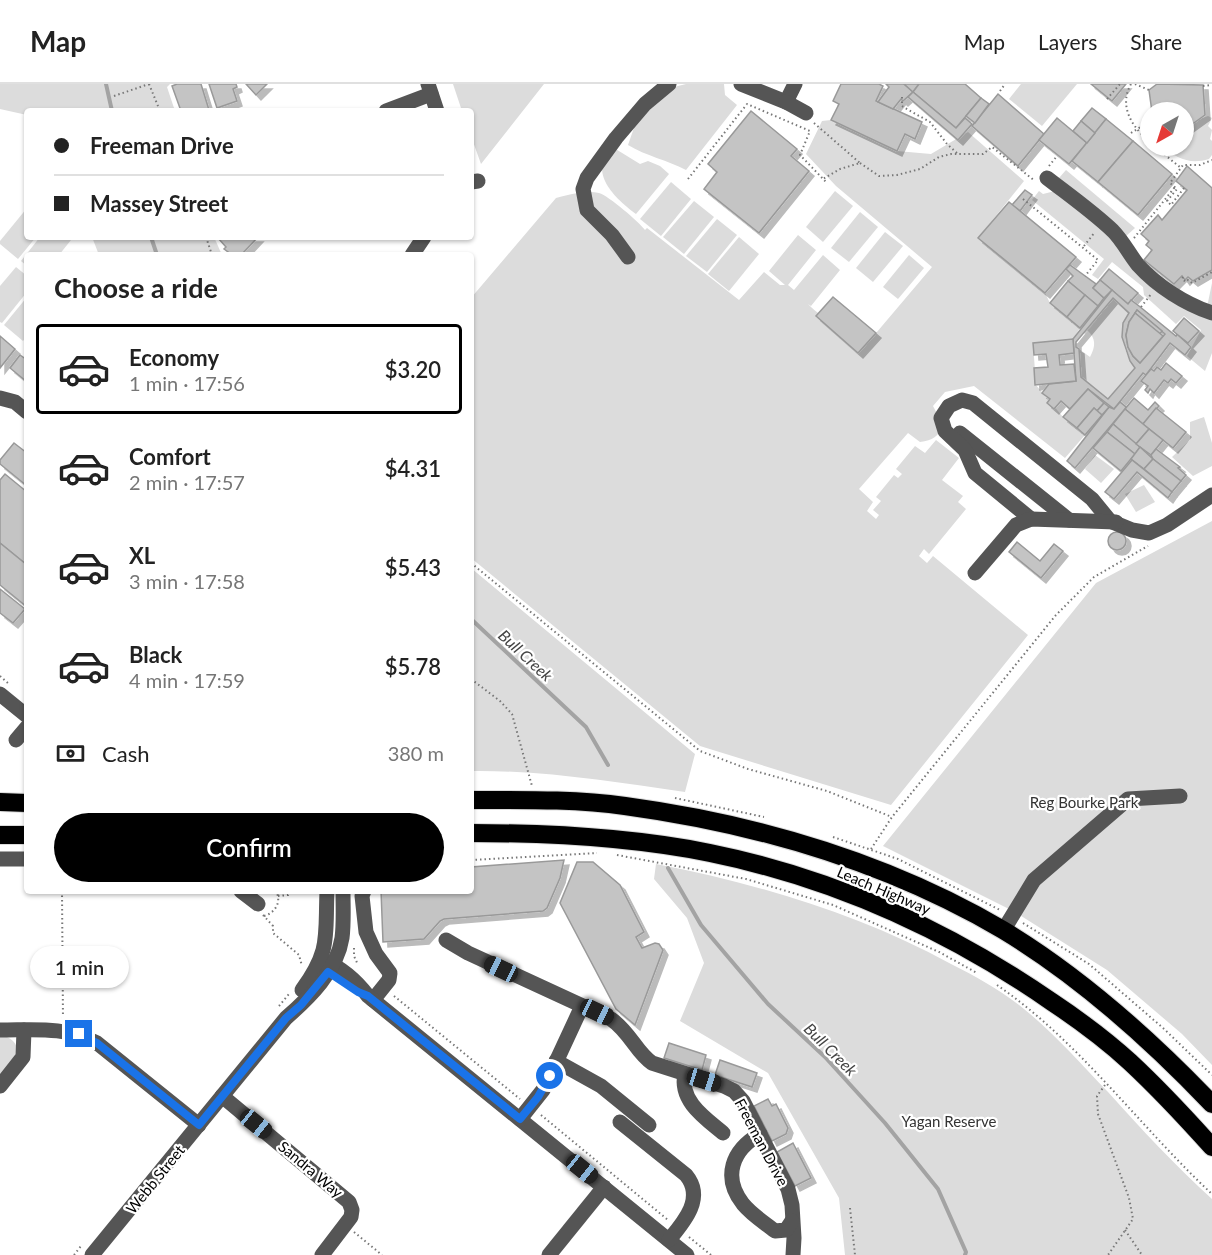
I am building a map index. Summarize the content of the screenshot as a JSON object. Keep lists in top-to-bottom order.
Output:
{
  "streets": {
    "highway": ["Leach Highway"],
    "street": ["Freeman Drive", "Sandra Way", "Webb Street"]
  },
  "crossings": [
    ["Sandra Way", "Webb Street"]
  ],
  "water": ["Bull Creek"],
  "parks": ["Reg Bourke Park", "Yagan Reserve"],
  "north": "bottom left",
  "page": {
    "header": "Map",
    "nav": ["Map", "Layers", "Share"],
    "banner": ["Freeman Drive", "Massey Street"],
    "heading": "Choose a ride",
    "list": [
      {
        "name": "Economy",
        "note": "1 min · 17:56",
        "value": "$3.20"
      },
      {
        "name": "Comfort",
        "note": "2 min · 17:57",
        "value": "$4.31"
      },
      {
        "name": "XL",
        "note": "3 min · 17:58",
        "value": "$5.43"
      },
      {
        "name": "Black",
        "note": "4 min · 17:59",
        "value": "$5.78"
      }
    ],
    "pay": ["Cash", "380 m"],
    "buttons": "Confirm",
    "bubble": "1 min"
  }
}
